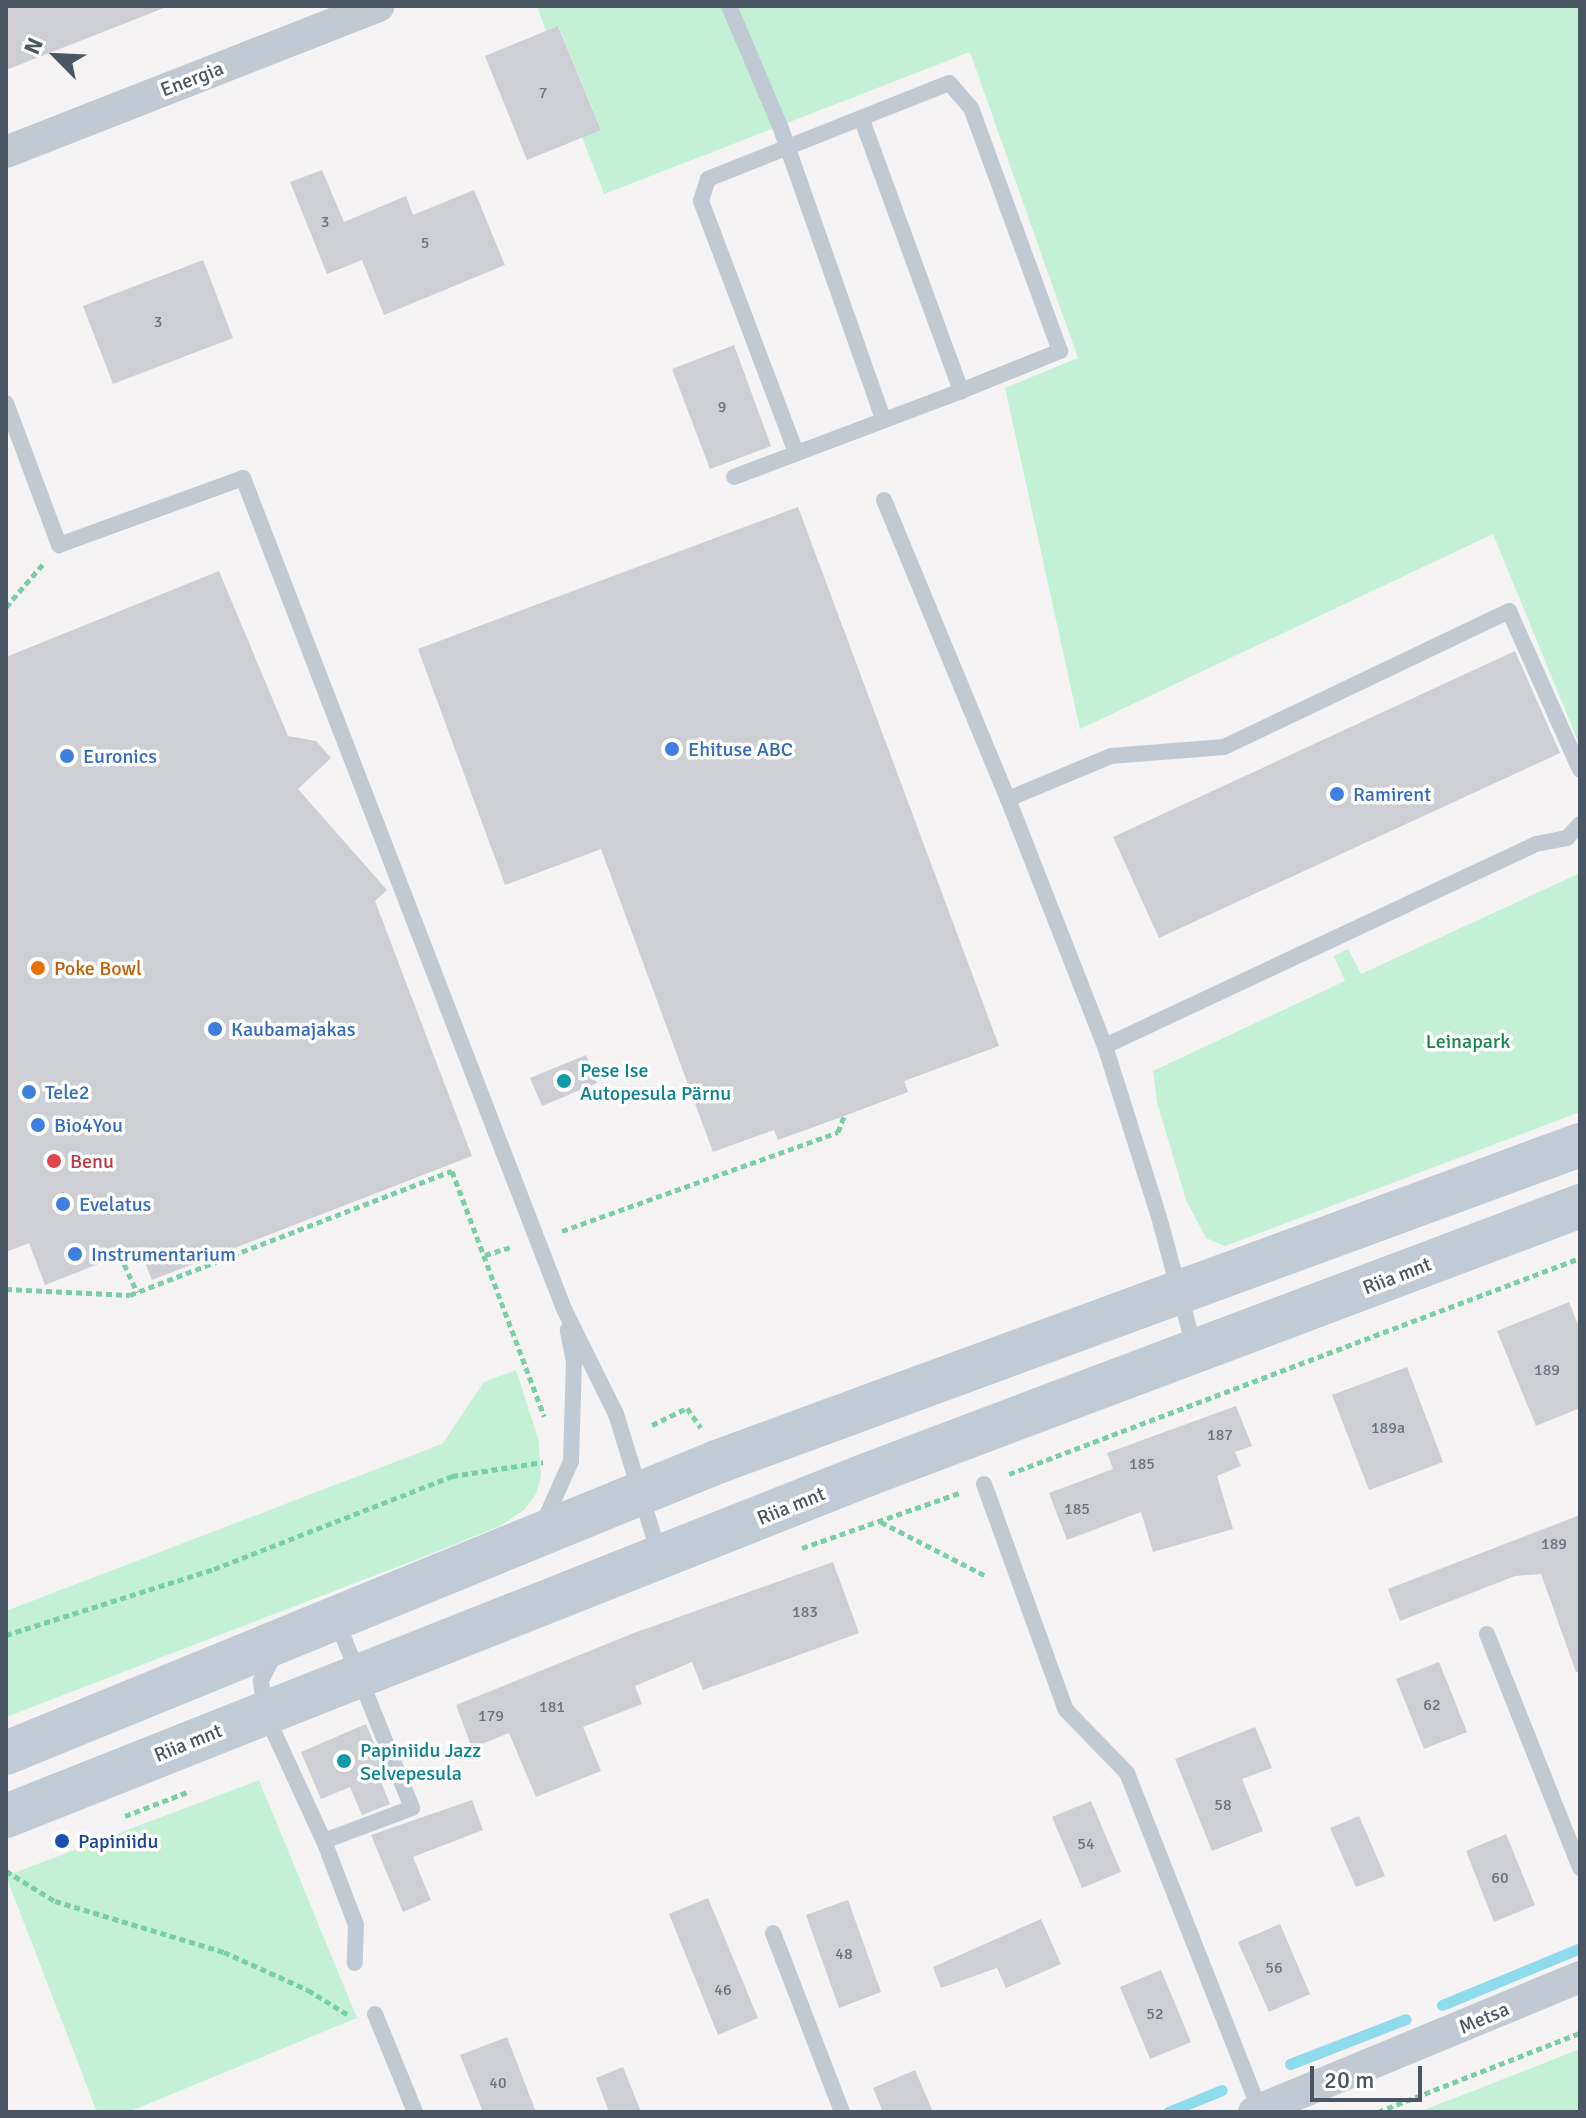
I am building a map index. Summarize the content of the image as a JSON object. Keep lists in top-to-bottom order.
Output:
{
  "streets": {
    "main road": ["Riia mnt"],
    "street": ["Energia", "Metsa"]
  },
  "parks": ["Leinapark"],
  "places": [
    "Ehituse ABC",
    "Euronics",
    "Ramirent",
    "Poke Bowl",
    "Kaubamajakas",
    "Pese Ise Autopesula Pärnu",
    "Tele2",
    "Bio4You",
    "Benu",
    "Evelatus",
    "Instrumentarium",
    "Papiniidu Jazz Selvepesula",
    "Papiniidu"
  ],
  "house_numbers": [
    "7",
    "3",
    "5",
    "3",
    "9",
    "189",
    "189a",
    "187",
    "185",
    "185",
    "189",
    "183",
    "62",
    "181",
    "179",
    "58",
    "54",
    "60",
    "48",
    "56",
    "46",
    "52",
    "40"
  ],
  "scale_bar": "20 m",
  "north": "top left"
}
